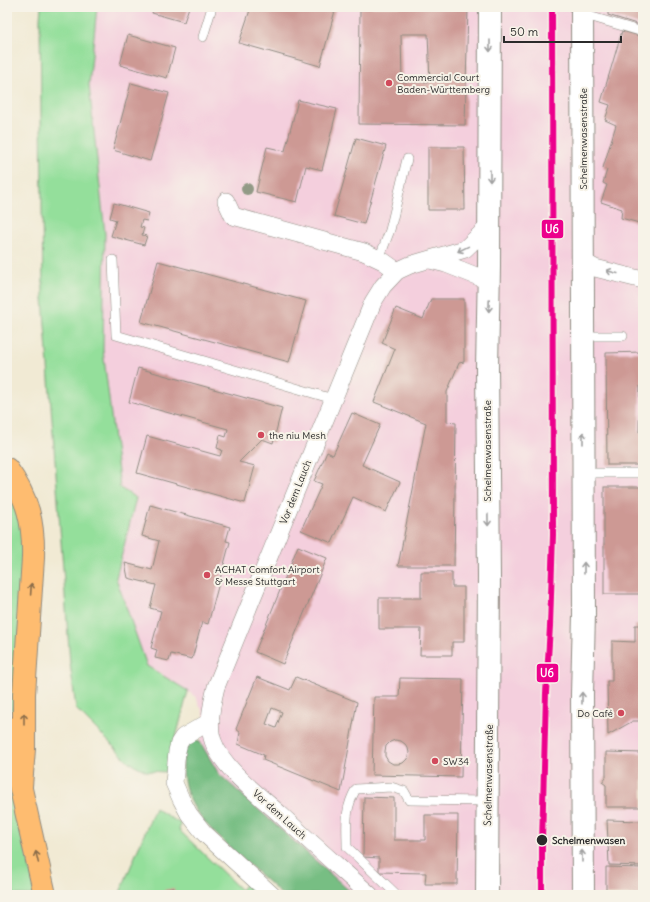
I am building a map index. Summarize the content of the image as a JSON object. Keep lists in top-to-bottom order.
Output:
{
  "streets": {
    "street": ["Schelmenwasenstraße", "Vor dem Lauch"]
  },
  "crossings": [
    ["Schelmenwasenstraße", "Vor dem Lauch"]
  ],
  "places": [
    "Commercial Court Baden-Württemberg",
    "the niu Mesh",
    "ACHAT Comfort Airport & Messe Stuttgart",
    "Do Café",
    "SW34",
    "Schelmenwasen"
  ],
  "lines": ["transit line U6"],
  "scale_bar": "50 m"
}
